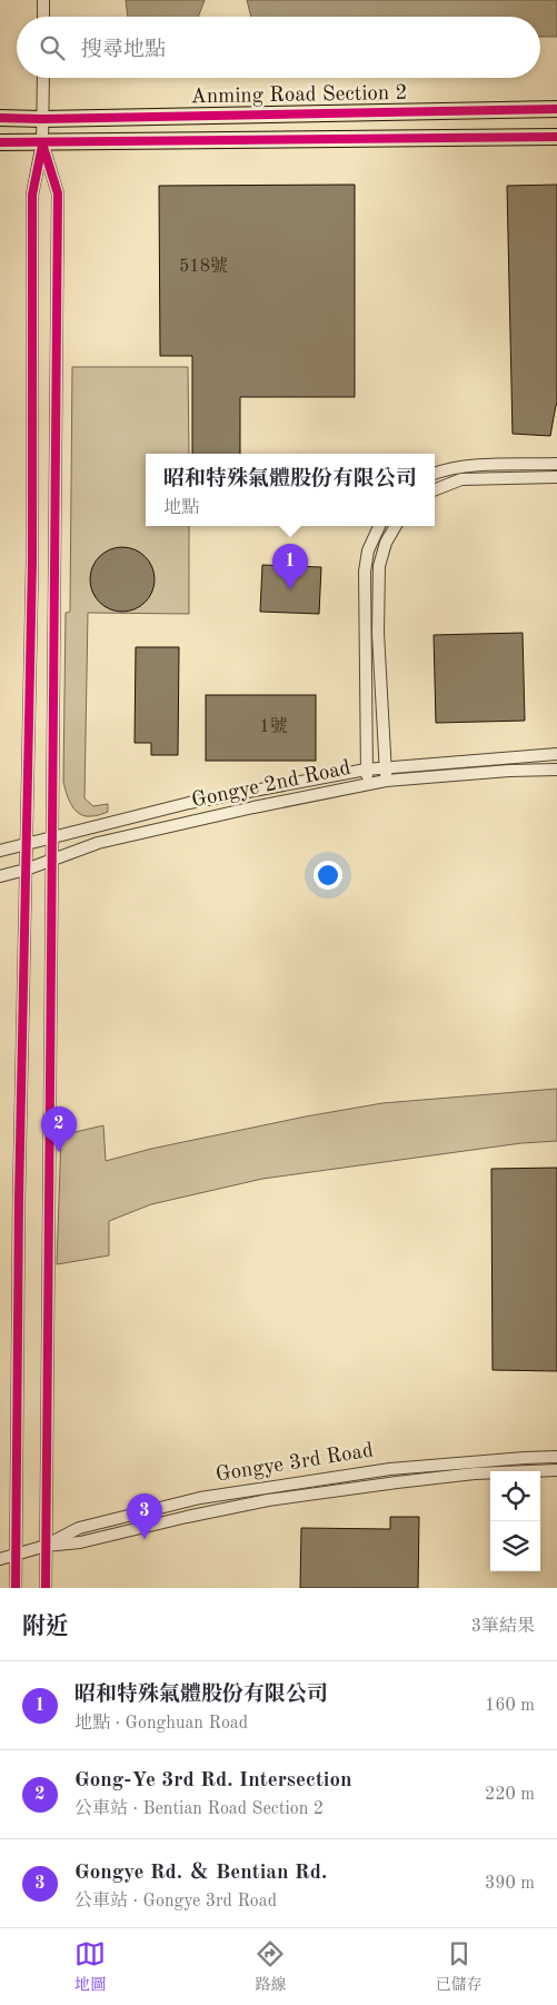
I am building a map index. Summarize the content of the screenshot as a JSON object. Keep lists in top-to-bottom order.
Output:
{
  "streets": {
    "main road": ["Anming Road Section 2"],
    "street": ["Gongye 2nd Road", "Gongye 3rd Road"]
  },
  "house_numbers": ["518號", "1號"],
  "page": {
    "search": "搜尋地點",
    "popup": ["昭和特殊氣體股份有限公司", "地點"],
    "pins": ["1", "2", "3"],
    "heading": ["附近", "3筆結果"],
    "list": [
      {
        "mark": "1",
        "name": "昭和特殊氣體股份有限公司",
        "note": "地點 · Gonghuan Road",
        "value": "160 m"
      },
      {
        "mark": "2",
        "name": "Gong-Ye 3rd Rd. Intersection",
        "note": "公車站 · Bentian Road Section 2",
        "value": "220 m"
      },
      {
        "mark": "3",
        "name": "Gongye Rd. ＆ Bentian Rd.",
        "note": "公車站 · Gongye 3rd Road",
        "value": "390 m"
      }
    ],
    "nav": ["地圖", "路線", "已儲存"]
  }
}
